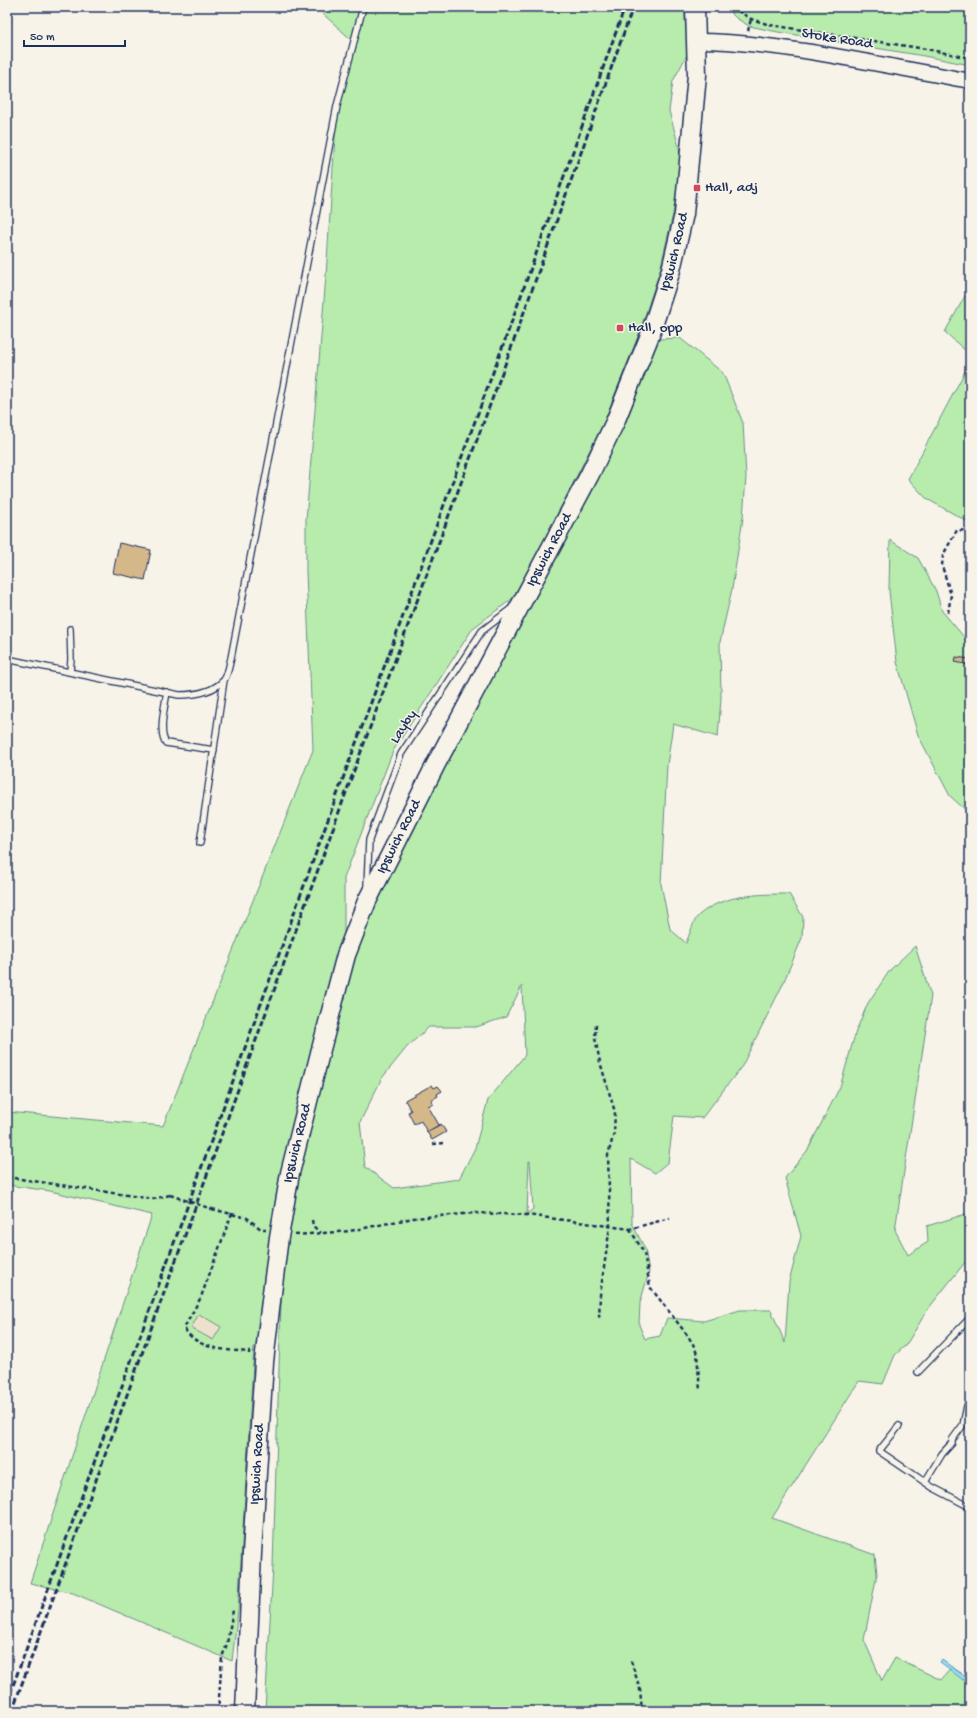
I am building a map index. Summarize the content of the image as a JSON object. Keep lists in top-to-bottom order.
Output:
{
  "streets": {
    "highway": ["Ipswich Road"],
    "street": ["Stoke Road"],
    "lane": ["Layby"]
  },
  "crossings": [
    ["Stoke Road", "Ipswich Road"],
    ["Ipswich Road", "Layby"]
  ],
  "places": {
    "transit": ["Hall, adj", "Hall, opp"]
  },
  "scale_bar": "50 m"
}
